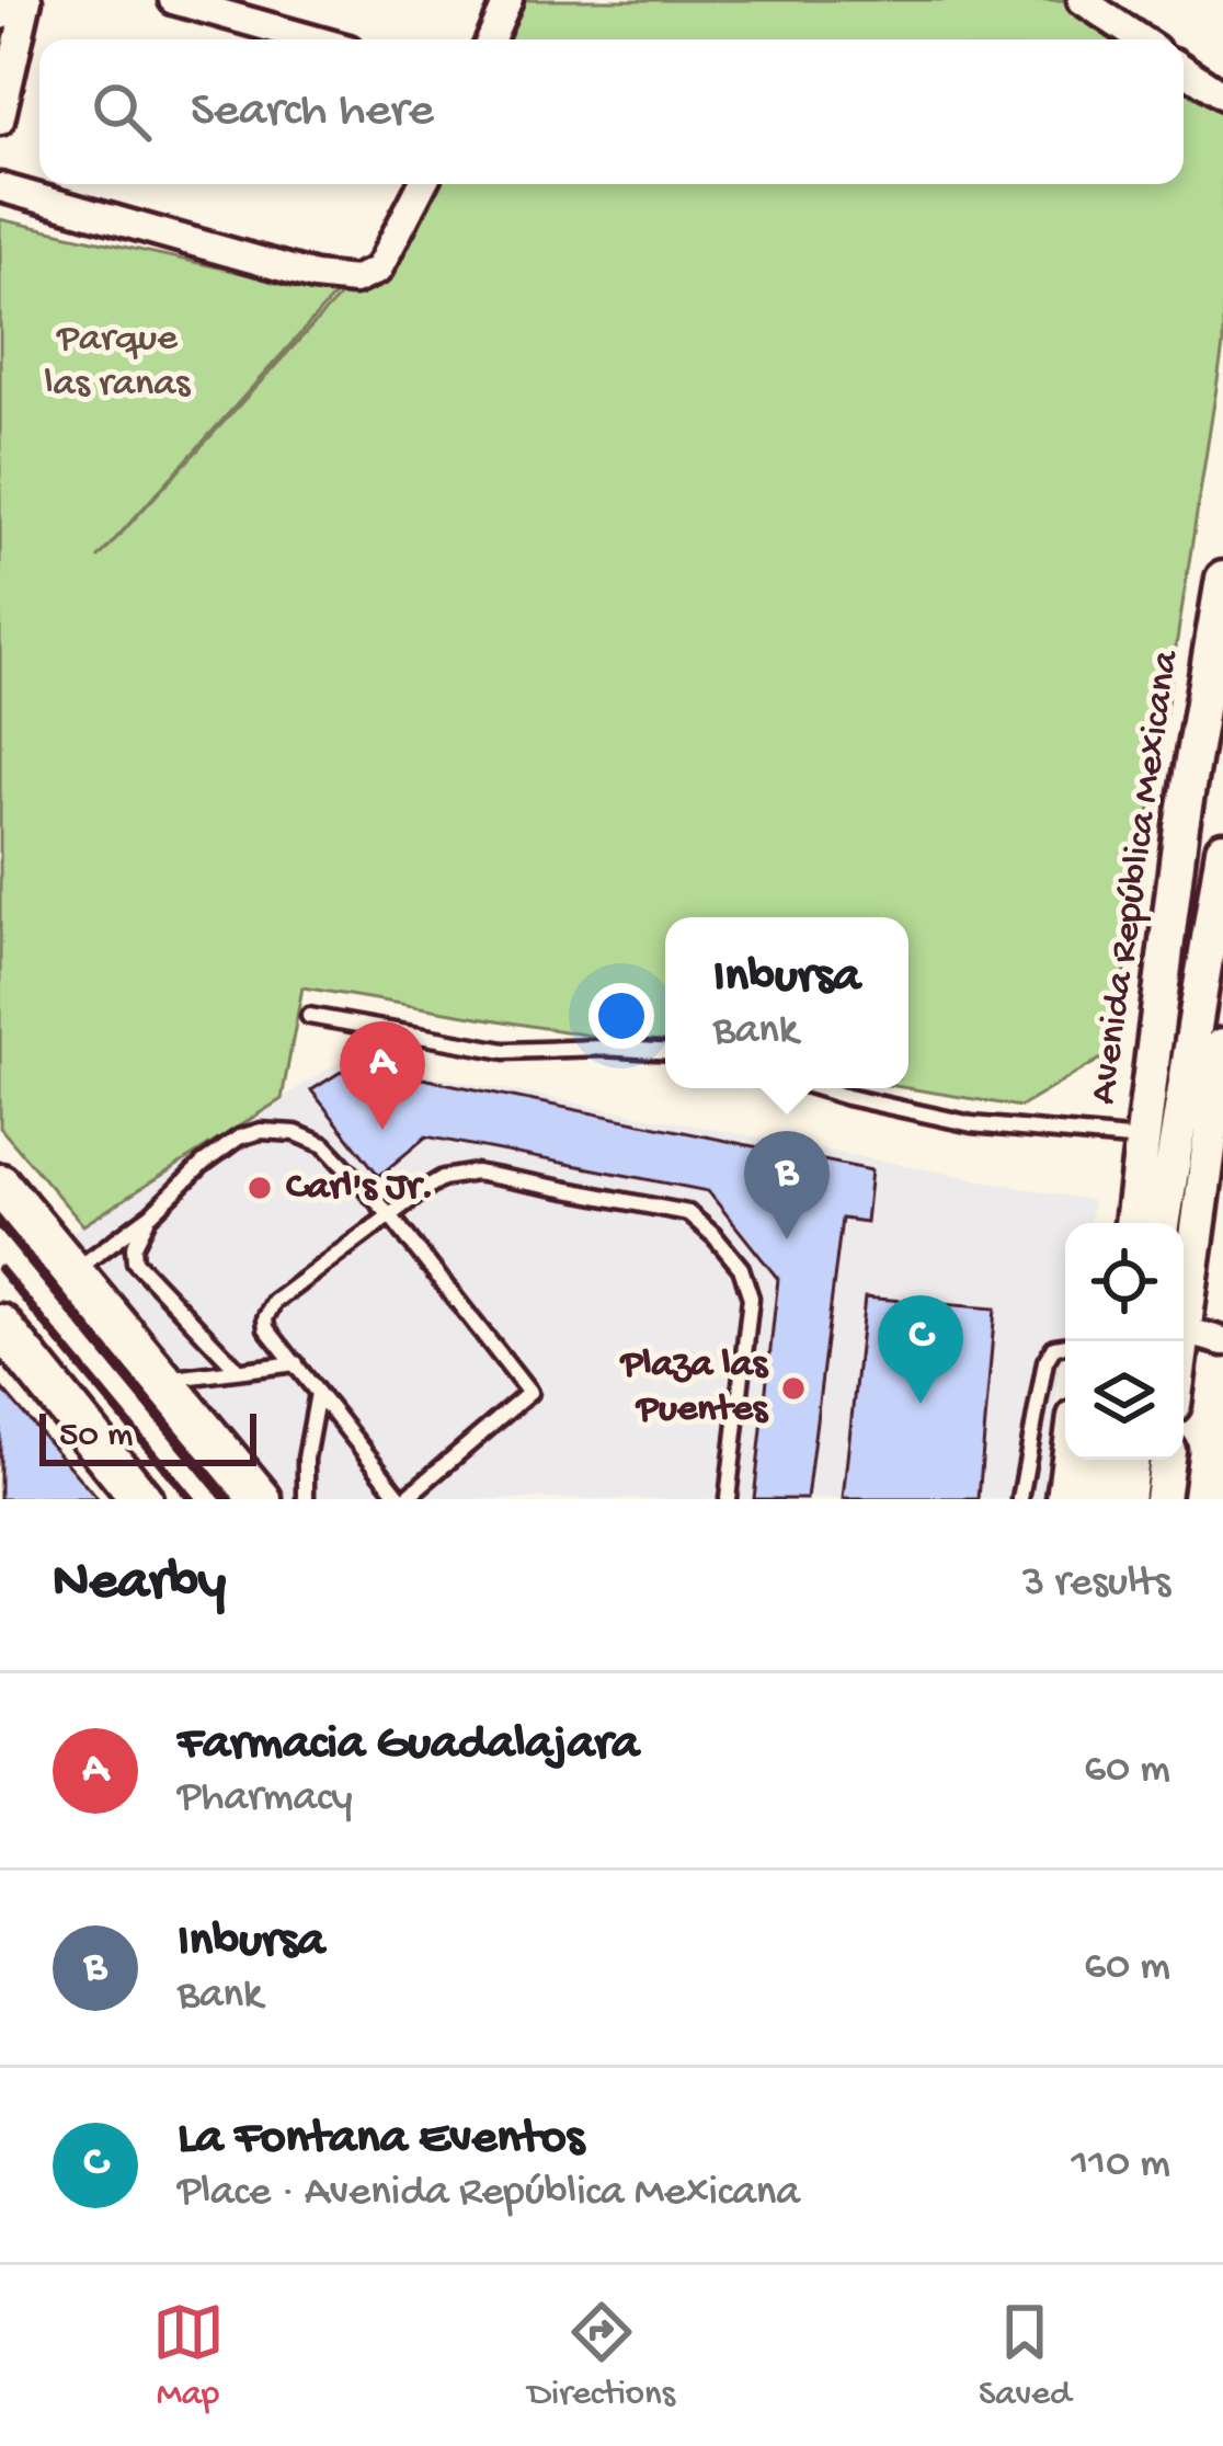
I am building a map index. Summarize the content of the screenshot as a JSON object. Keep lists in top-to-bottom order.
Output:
{
  "streets": {
    "street": ["Avenida República Mexicana"]
  },
  "parks": ["Parque las ranas"],
  "places": ["Carl's Jr.", "Plaza las Puentes"],
  "scale_bar": "50 m",
  "page": {
    "search": "Search here",
    "popup": ["Inbursa", "Bank"],
    "pins": ["A", "B", "C"],
    "scale": "50 m",
    "heading": ["Nearby", "3 results"],
    "list": [
      {
        "mark": "A",
        "name": "Farmacia Guadalajara",
        "note": "Pharmacy",
        "value": "60 m"
      },
      {
        "mark": "B",
        "name": "Inbursa",
        "note": "Bank",
        "value": "60 m"
      },
      {
        "mark": "C",
        "name": "La Fontana Eventos",
        "note": "Place · Avenida República Mexicana",
        "value": "110 m"
      }
    ],
    "nav": ["Map", "Directions", "Saved"]
  }
}
